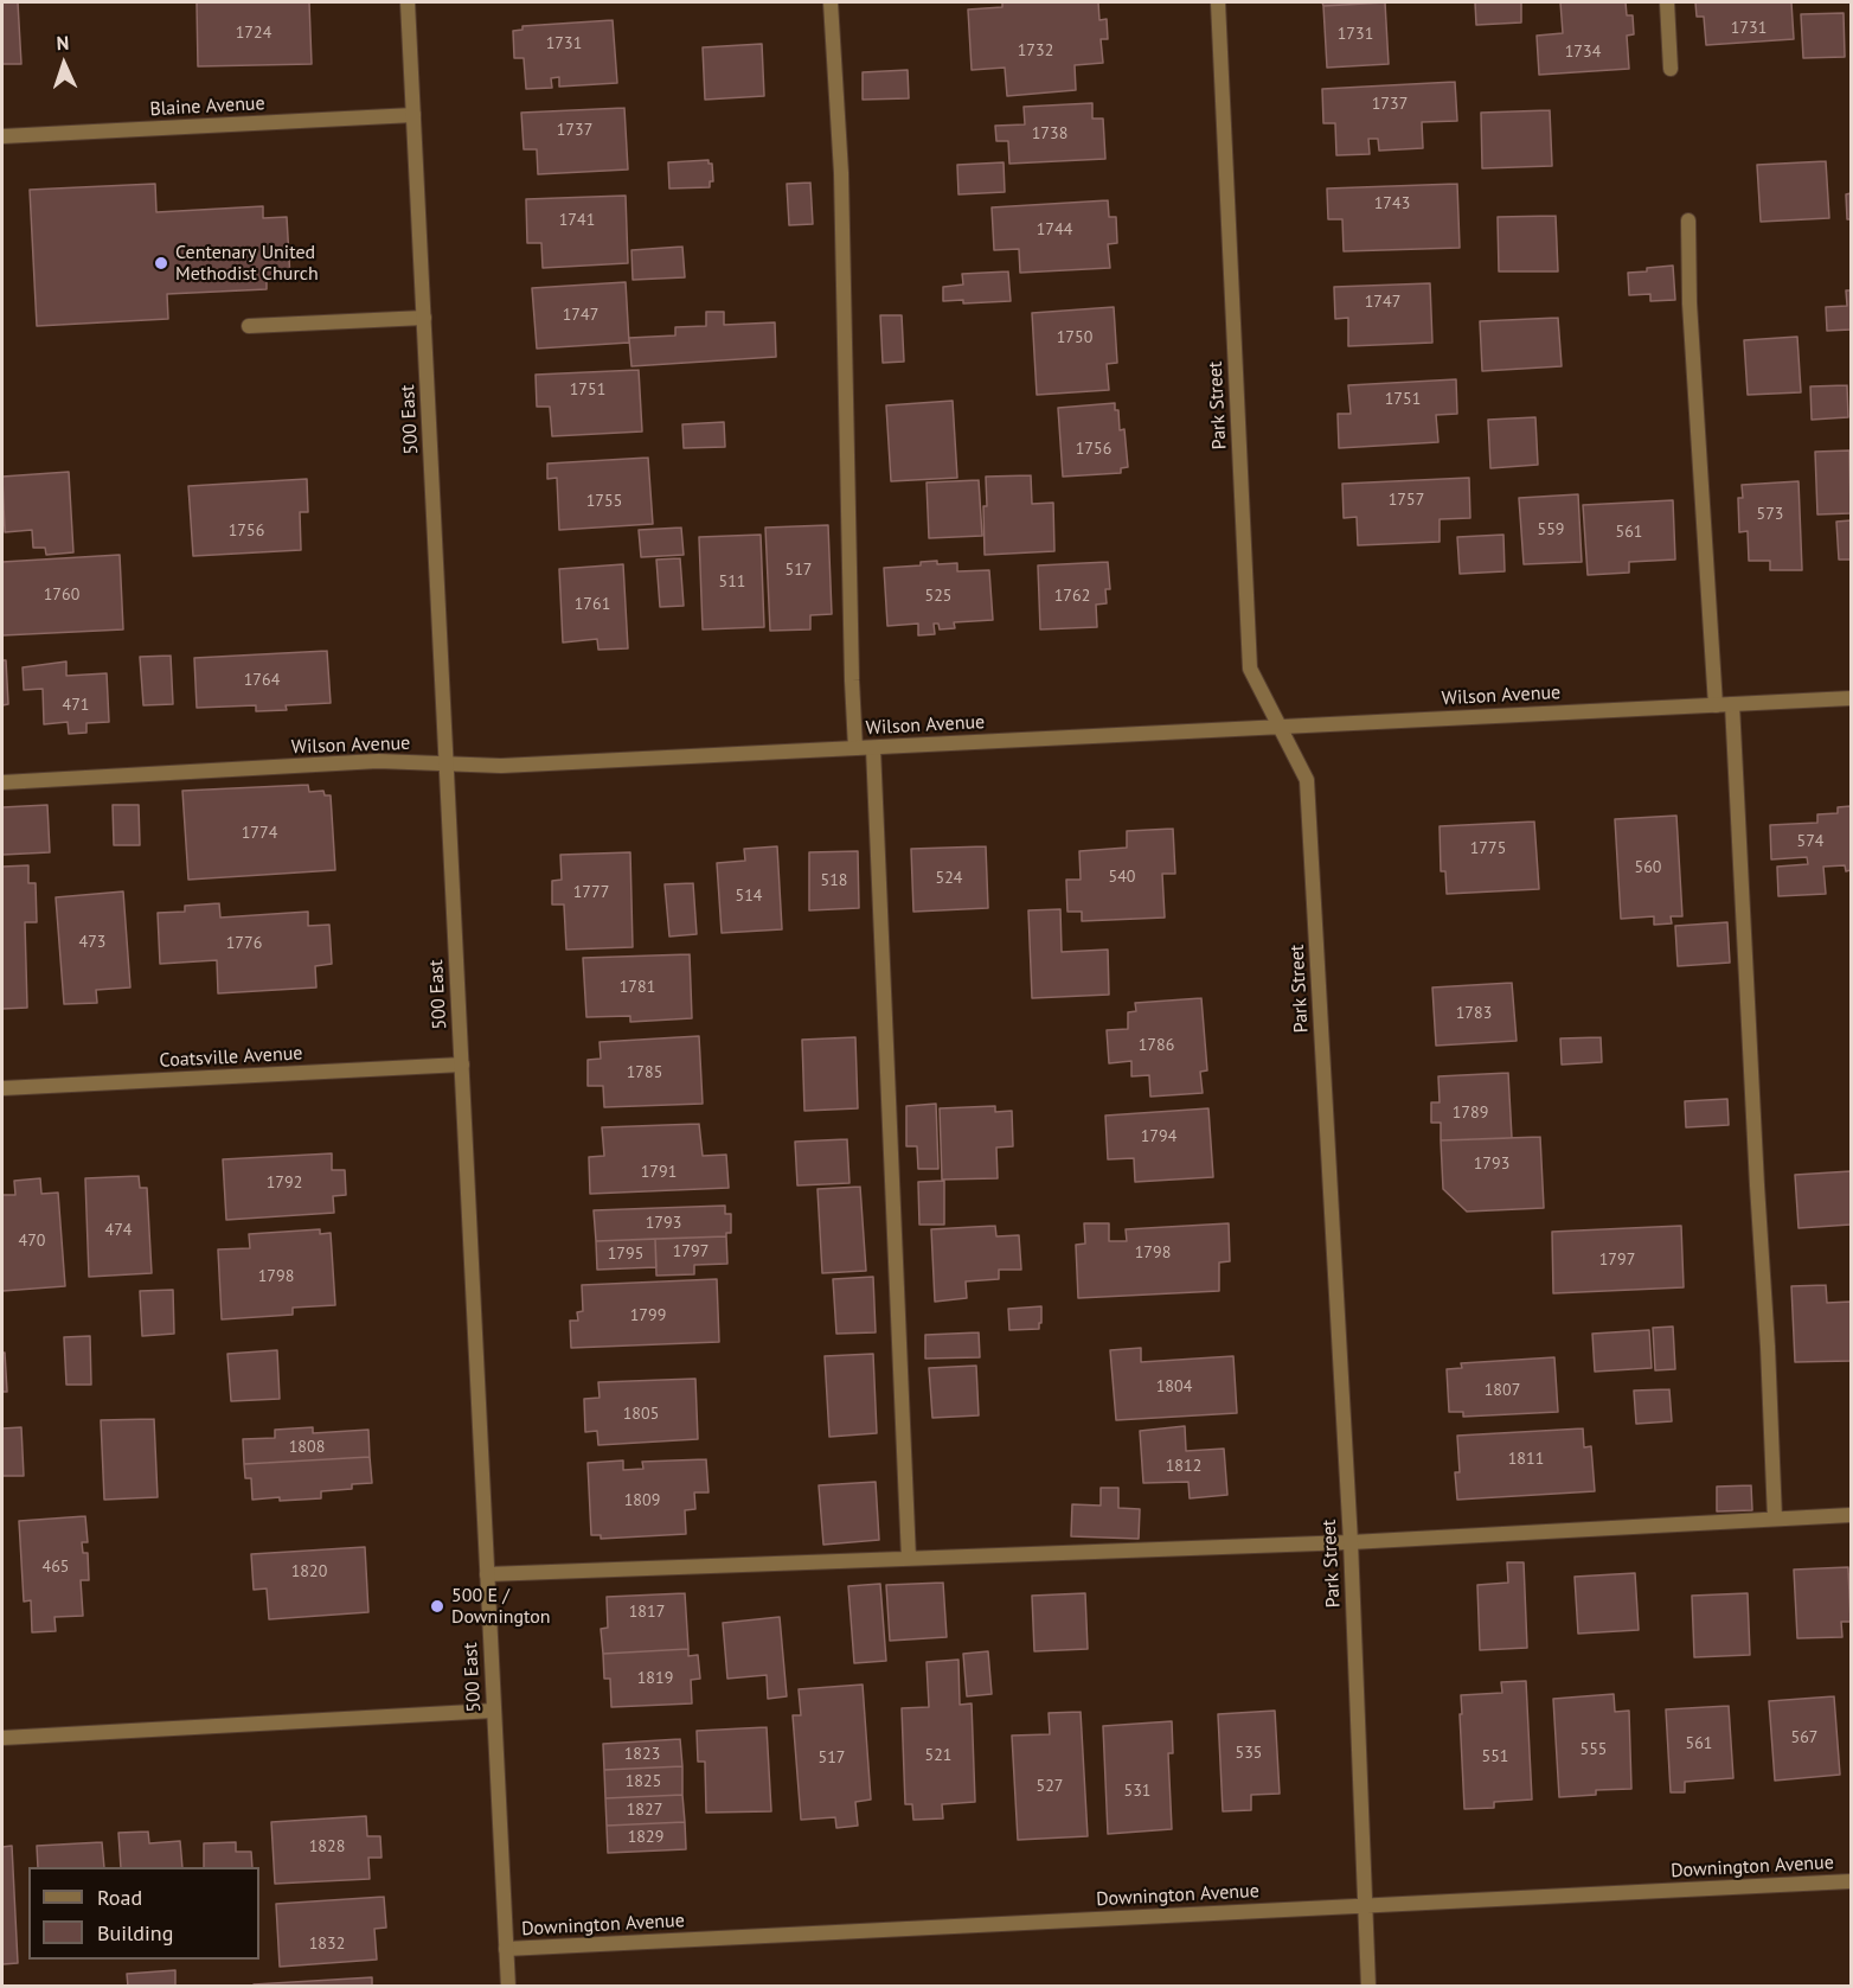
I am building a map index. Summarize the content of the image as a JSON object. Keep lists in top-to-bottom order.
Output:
{
  "streets": {
    "street": [
      "Blaine Avenue",
      "Park Street",
      "500 East",
      "Wilson Avenue",
      "Coatsville Avenue",
      "Downington Avenue"
    ]
  },
  "crossings": [
    ["Blaine Avenue", "500 East"],
    ["Park Street", "Wilson Avenue"],
    ["Park Street", "Downington Avenue"],
    ["500 East", "Wilson Avenue"],
    ["500 East", "Coatsville Avenue"],
    ["500 East", "Downington Avenue"]
  ],
  "places": ["Centenary United Methodist Church", "500 E / Downington"],
  "house_numbers": [
    "1731",
    "1724",
    "1731",
    "1731",
    "1732",
    "1734",
    "1737",
    "1737",
    "1738",
    "1743",
    "1741",
    "1744",
    "1747",
    "1747",
    "1750",
    "1751",
    "1751",
    "1756",
    "1757",
    "1755",
    "573",
    "559",
    "1756",
    "561",
    "517",
    "511",
    "1760",
    "525",
    "1762",
    "1761",
    "1764",
    "471",
    "1774",
    "574",
    "1775",
    "560",
    "540",
    "524",
    "518",
    "1777",
    "514",
    "473",
    "1776",
    "1781",
    "1783",
    "1786",
    "1785",
    "1789",
    "1794",
    "1793",
    "1791",
    "1792",
    "1793",
    "474",
    "470",
    "1797",
    "1798",
    "1795",
    "1797",
    "1798",
    "1799",
    "1804",
    "1807",
    "1805",
    "1808",
    "1811",
    "1812",
    "1809",
    "465",
    "1820",
    "1817",
    "1819",
    "567",
    "561",
    "555",
    "535",
    "1823",
    "521",
    "551",
    "517",
    "1825",
    "527",
    "531",
    "1827",
    "1829",
    "1828",
    "1832"
  ],
  "legend": ["Road", "Building"],
  "north": "top"
}
